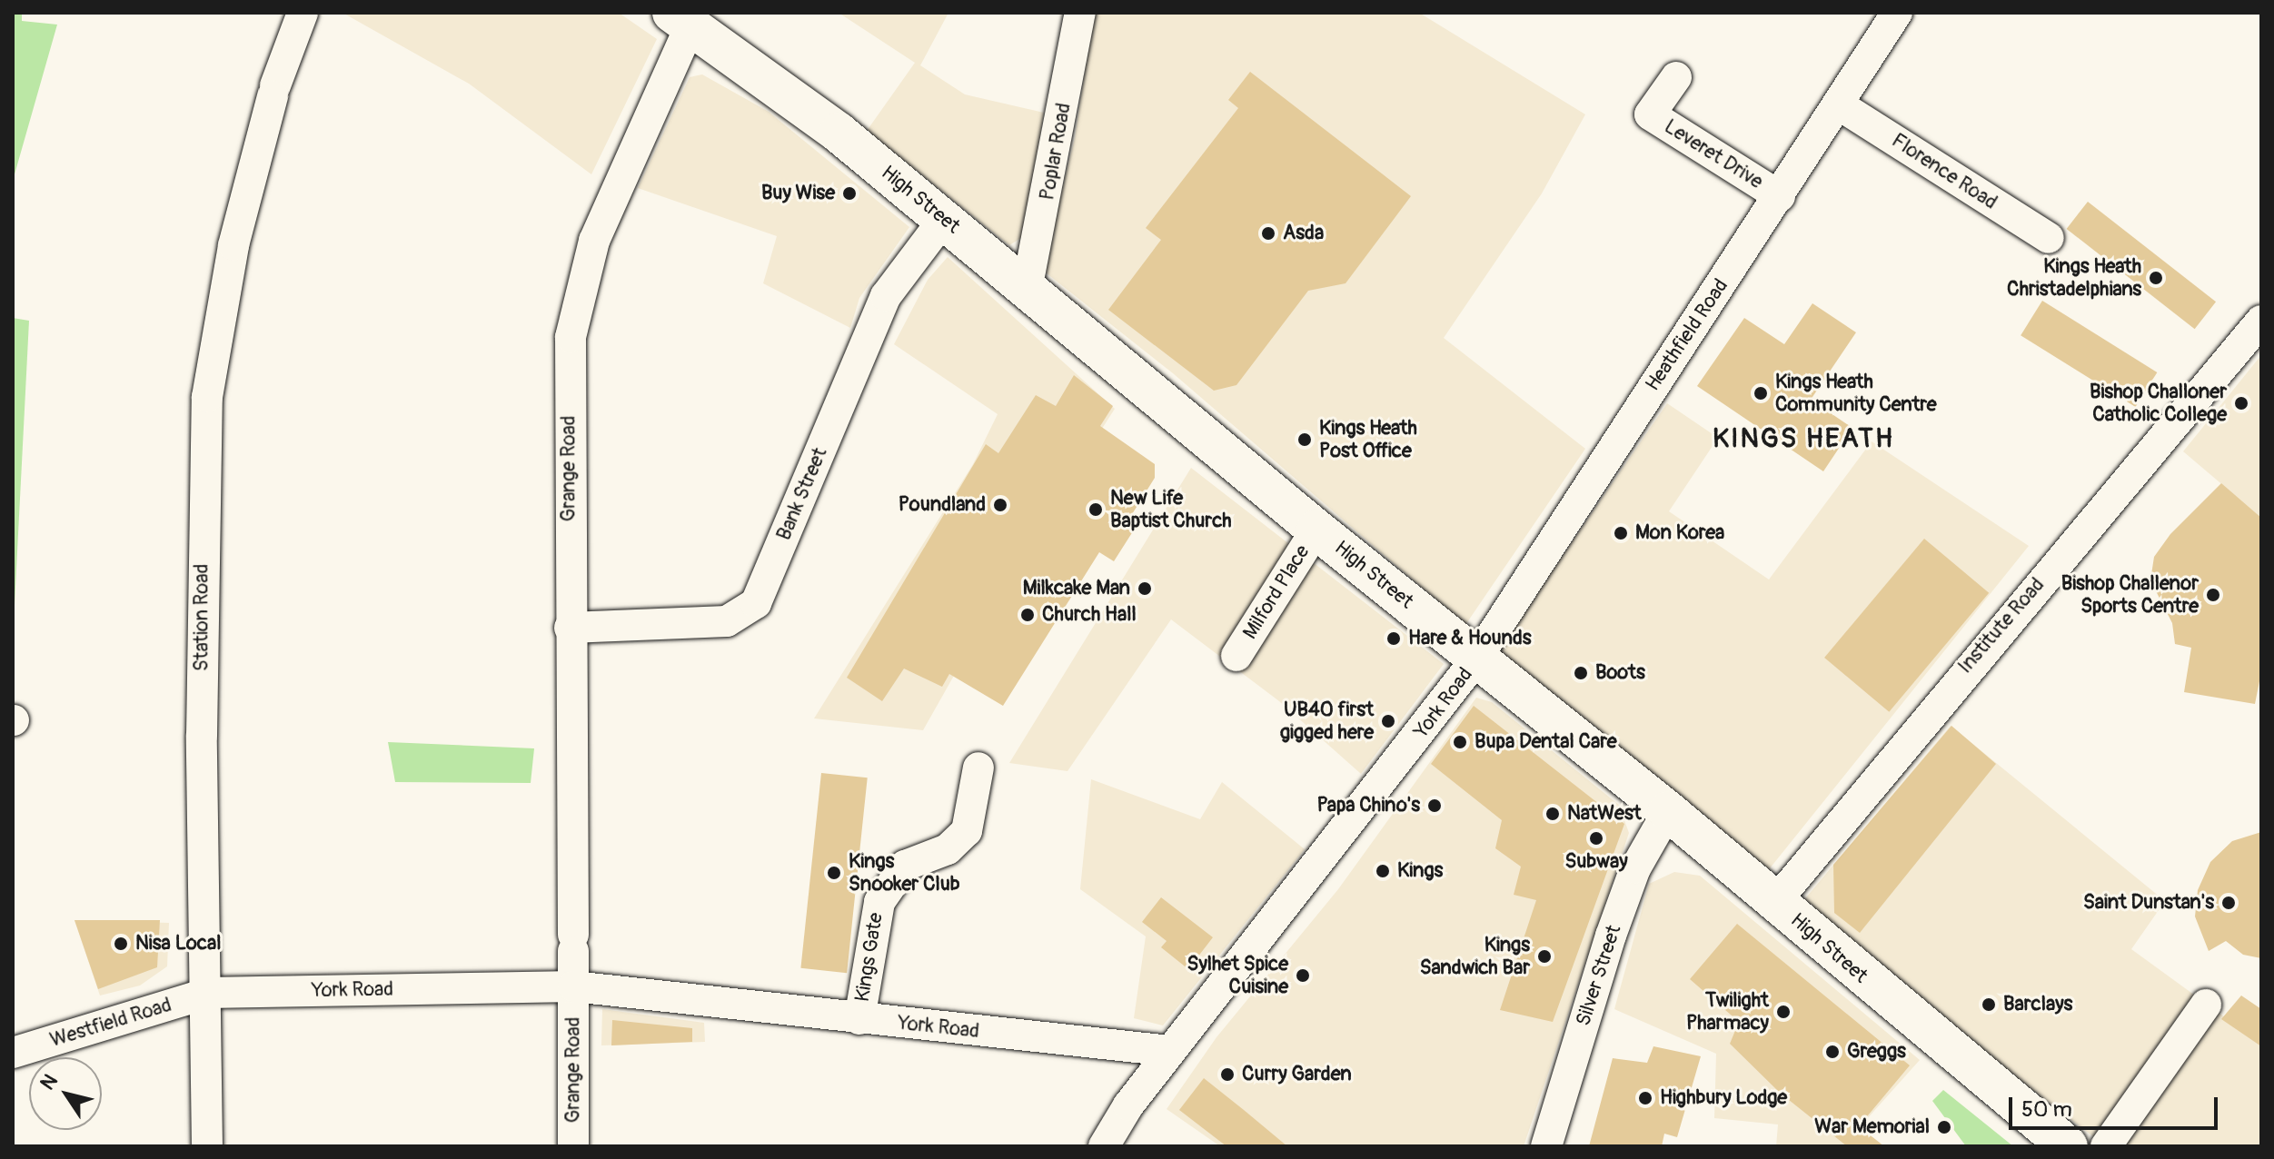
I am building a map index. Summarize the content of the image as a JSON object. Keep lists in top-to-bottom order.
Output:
{
  "streets": {
    "highway": ["High Street"],
    "street": [
      "Poplar Road",
      "Leveret Drive",
      "Florence Road",
      "Heathfield Road",
      "Grange Road",
      "Bank Street",
      "Milford Place",
      "Station Road",
      "Institute Road",
      "York Road",
      "Kings Gate",
      "Silver Street",
      "Westfield Road"
    ]
  },
  "crossings": [
    ["Poplar Road", "High Street"],
    ["Leveret Drive", "Heathfield Road"],
    ["Florence Road", "Heathfield Road"],
    ["High Street", "Heathfield Road"],
    ["High Street", "Grange Road"],
    ["High Street", "Bank Street"],
    ["High Street", "Milford Place"],
    ["High Street", "Institute Road"],
    ["High Street", "York Road"],
    ["High Street", "Silver Street"],
    ["Heathfield Road", "York Road"],
    ["Grange Road", "Bank Street"],
    ["Grange Road", "York Road"],
    ["Station Road", "York Road"],
    ["Station Road", "Westfield Road"],
    ["York Road", "Kings Gate"],
    ["York Road", "Westfield Road"]
  ],
  "districts": ["KINGS HEATH"],
  "places": [
    "Buy Wise",
    "Asda",
    "Kings Heath Christadelphians",
    "Kings Heath Community Centre",
    "Bishop Challoner Catholic College",
    "Kings Heath Post Office",
    "Poundland",
    "New Life Baptist Church",
    "Mon Korea",
    "Milkcake Man",
    "Bishop Challenor Sports Centre",
    "Church Hall",
    "Hare & Hounds",
    "Boots",
    "UB40 first gigged here",
    "Bupa Dental Care",
    "Papa Chino's",
    "NatWest",
    "Subway",
    "Kings",
    "Kings Snooker Club",
    "Saint Dunstan's",
    "Nisa Local",
    "Kings Sandwich Bar",
    "Sylhet Spice Cuisine",
    "Barclays",
    "Twilight Pharmacy",
    "Greggs",
    "Curry Garden",
    "Highbury Lodge",
    "War Memorial"
  ],
  "scale_bar": "50 m",
  "north": "top left"
}
